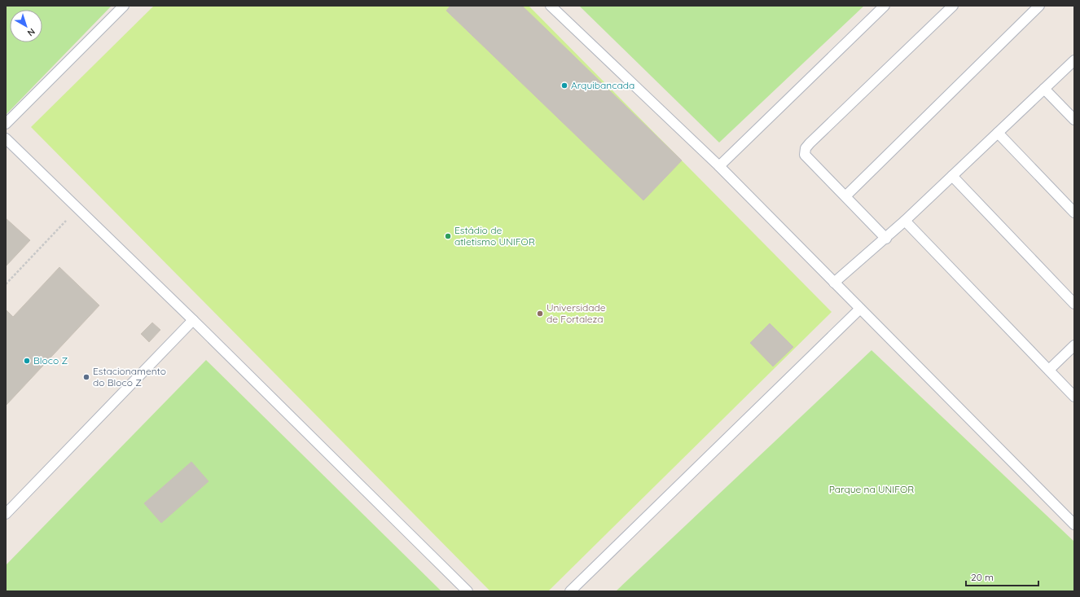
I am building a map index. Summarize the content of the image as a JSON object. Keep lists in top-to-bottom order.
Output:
{
  "parks": ["Parque na UNIFOR"],
  "places": [
    "Arquibancada",
    "Estádio de atletismo UNIFOR",
    "Universidade de Fortaleza",
    "Bloco Z",
    "Estacionamento do Bloco Z"
  ],
  "scale_bar": "20 m",
  "north": "bottom right"
}
